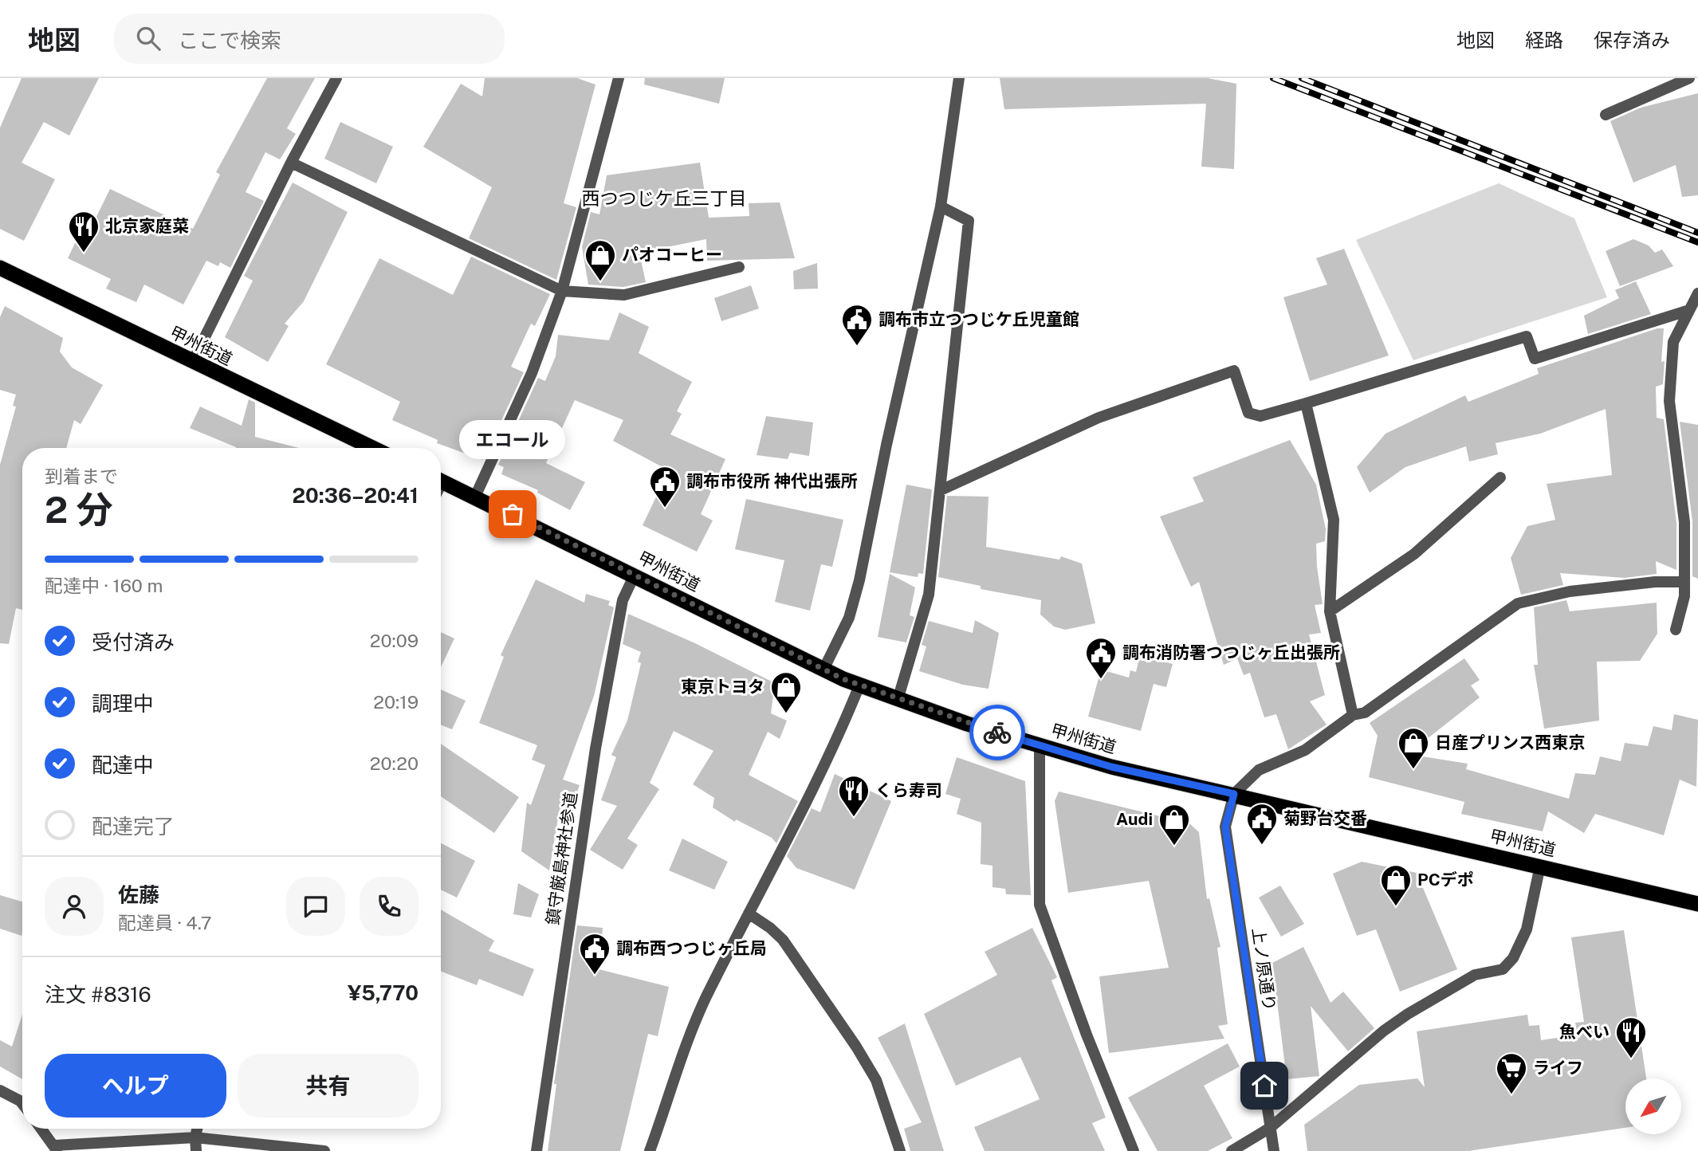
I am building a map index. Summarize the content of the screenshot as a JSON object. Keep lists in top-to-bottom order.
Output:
{
  "streets": {
    "highway": ["甲州街道"],
    "street": ["鎮守厳島神社参道", "上ノ原通り"]
  },
  "crossings": [
    ["甲州街道", "鎮守厳島神社参道"],
    ["甲州街道", "上ノ原通り"]
  ],
  "districts": ["西つつじケ丘三丁目"],
  "places": {
    "restaurant": ["北京家庭菜", "くら寿司", "魚べい"],
    "shop": [
      "パオコーヒー",
      "東京トヨタ",
      "日産プリンス西東京",
      "Audi",
      "PCデポ"
    ],
    "public building": [
      "調布市立つつじケ丘児童館",
      "調布市役所 神代出張所",
      "調布消防署つつじヶ丘出張所",
      "菊野台交番",
      "調布西つつじヶ丘局"
    ],
    "other": ["エコール"],
    "supermarket": ["ライフ"]
  },
  "north": "bottom left",
  "page": {
    "header": "地図",
    "search": "ここで検索",
    "nav": ["地図", "経路", "保存済み"],
    "bubble": "エコール",
    "heading": ["2 分", "到着まで", "20:36–20:41"],
    "panel": [
      "佐藤",
      "配達員 · 4.7",
      "注文 #8316",
      "¥5,770"
    ],
    "bar": "配達中 · 160 m",
    "list": [
      ["受付済み", "20:09"],
      ["調理中", "20:19"],
      ["配達中", "20:20"],
      "配達完了"
    ],
    "buttons": ["ヘルプ", "共有"]
  }
}
